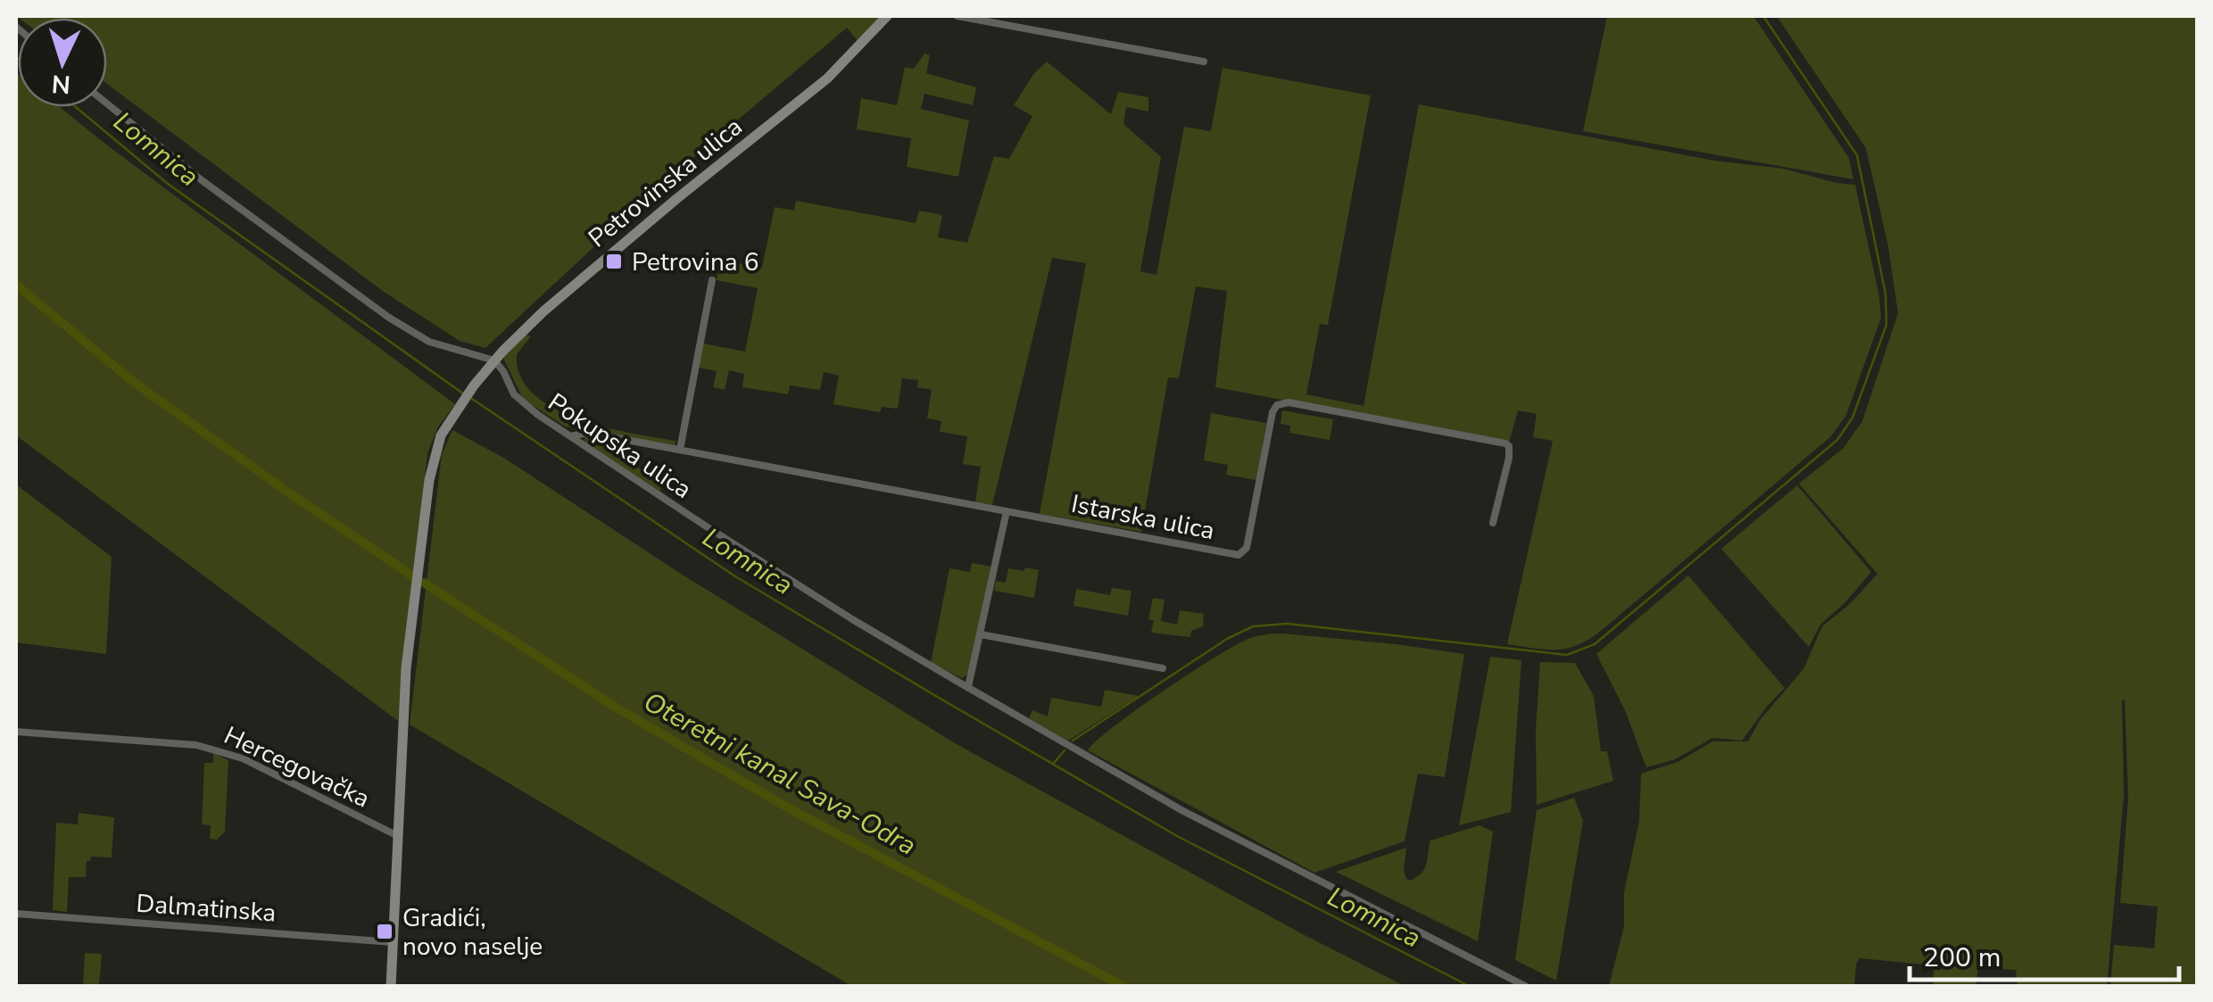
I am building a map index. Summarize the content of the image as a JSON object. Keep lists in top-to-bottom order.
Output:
{
  "streets": {
    "street": [
      "Petrovinska ulica",
      "Pokupska ulica",
      "Istarska ulica",
      "Hercegovačka",
      "Dalmatinska"
    ]
  },
  "crossings": [
    ["Petrovinska ulica", "Pokupska ulica"],
    ["Petrovinska ulica", "Hercegovačka"],
    ["Petrovinska ulica", "Dalmatinska"],
    ["Pokupska ulica", "Istarska ulica"]
  ],
  "water": ["Lomnica", "Oteretni kanal Sava-Odra"],
  "places": {
    "transit": ["Petrovina 6", "Gradići, novo naselje"]
  },
  "scale_bar": "200 m",
  "north": "bottom"
}
